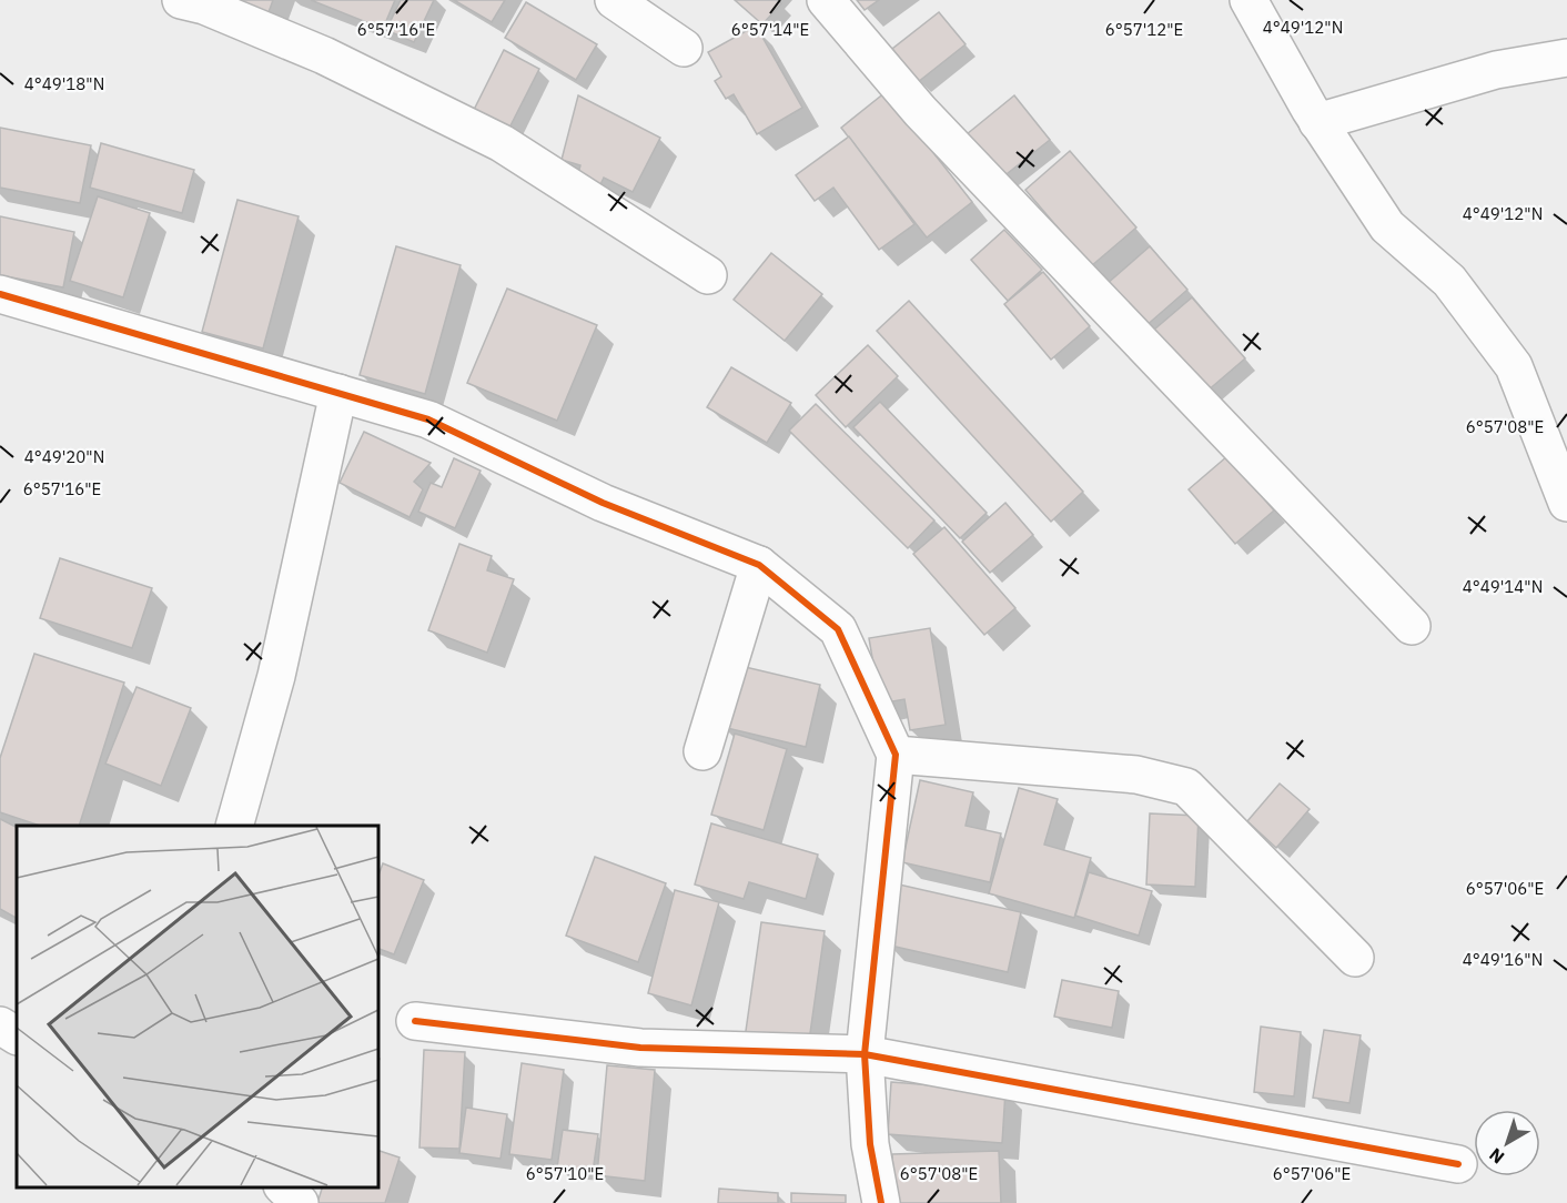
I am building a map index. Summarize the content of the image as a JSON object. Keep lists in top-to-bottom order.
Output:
{
  "north": "bottom left",
  "coordinates": [
    "4°49'12\"N",
    "6°57'16\"E",
    "6°57'14\"E",
    "6°57'12\"E",
    "4°49'18\"N",
    "6°57'08\"E",
    "4°49'20\"N",
    "4°49'14\"N",
    "6°57'06\"E",
    "4°49'16\"N",
    "6°57'10\"E"
  ]
}
